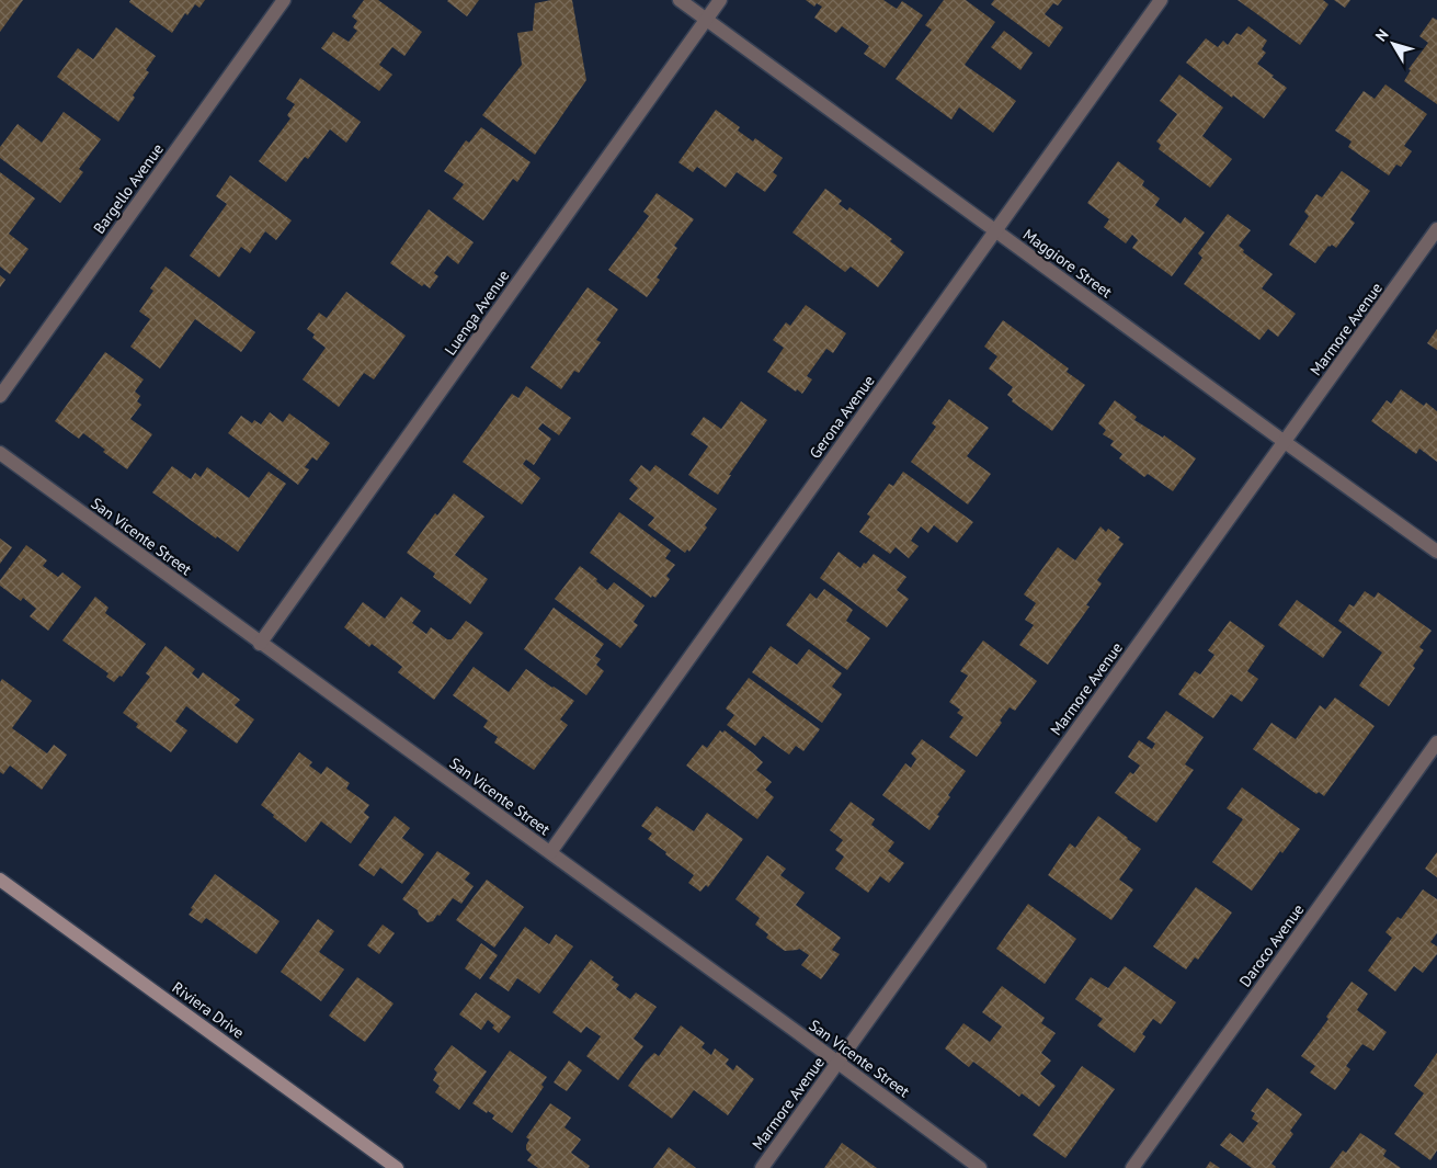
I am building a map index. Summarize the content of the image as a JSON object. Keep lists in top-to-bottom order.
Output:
{
  "streets": {
    "street": [
      "Bargello Avenue",
      "Maggiore Street",
      "Luenga Avenue",
      "Marmore Avenue",
      "Gerona Avenue",
      "San Vicente Street",
      "Daroco Avenue",
      "Riviera Drive"
    ]
  },
  "crossings": [
    ["Maggiore Street", "Luenga Avenue"],
    ["Maggiore Street", "Marmore Avenue"],
    ["Maggiore Street", "Gerona Avenue"],
    ["Luenga Avenue", "San Vicente Street"],
    ["Marmore Avenue", "San Vicente Street"],
    ["Gerona Avenue", "San Vicente Street"]
  ],
  "north": "top left"
}
